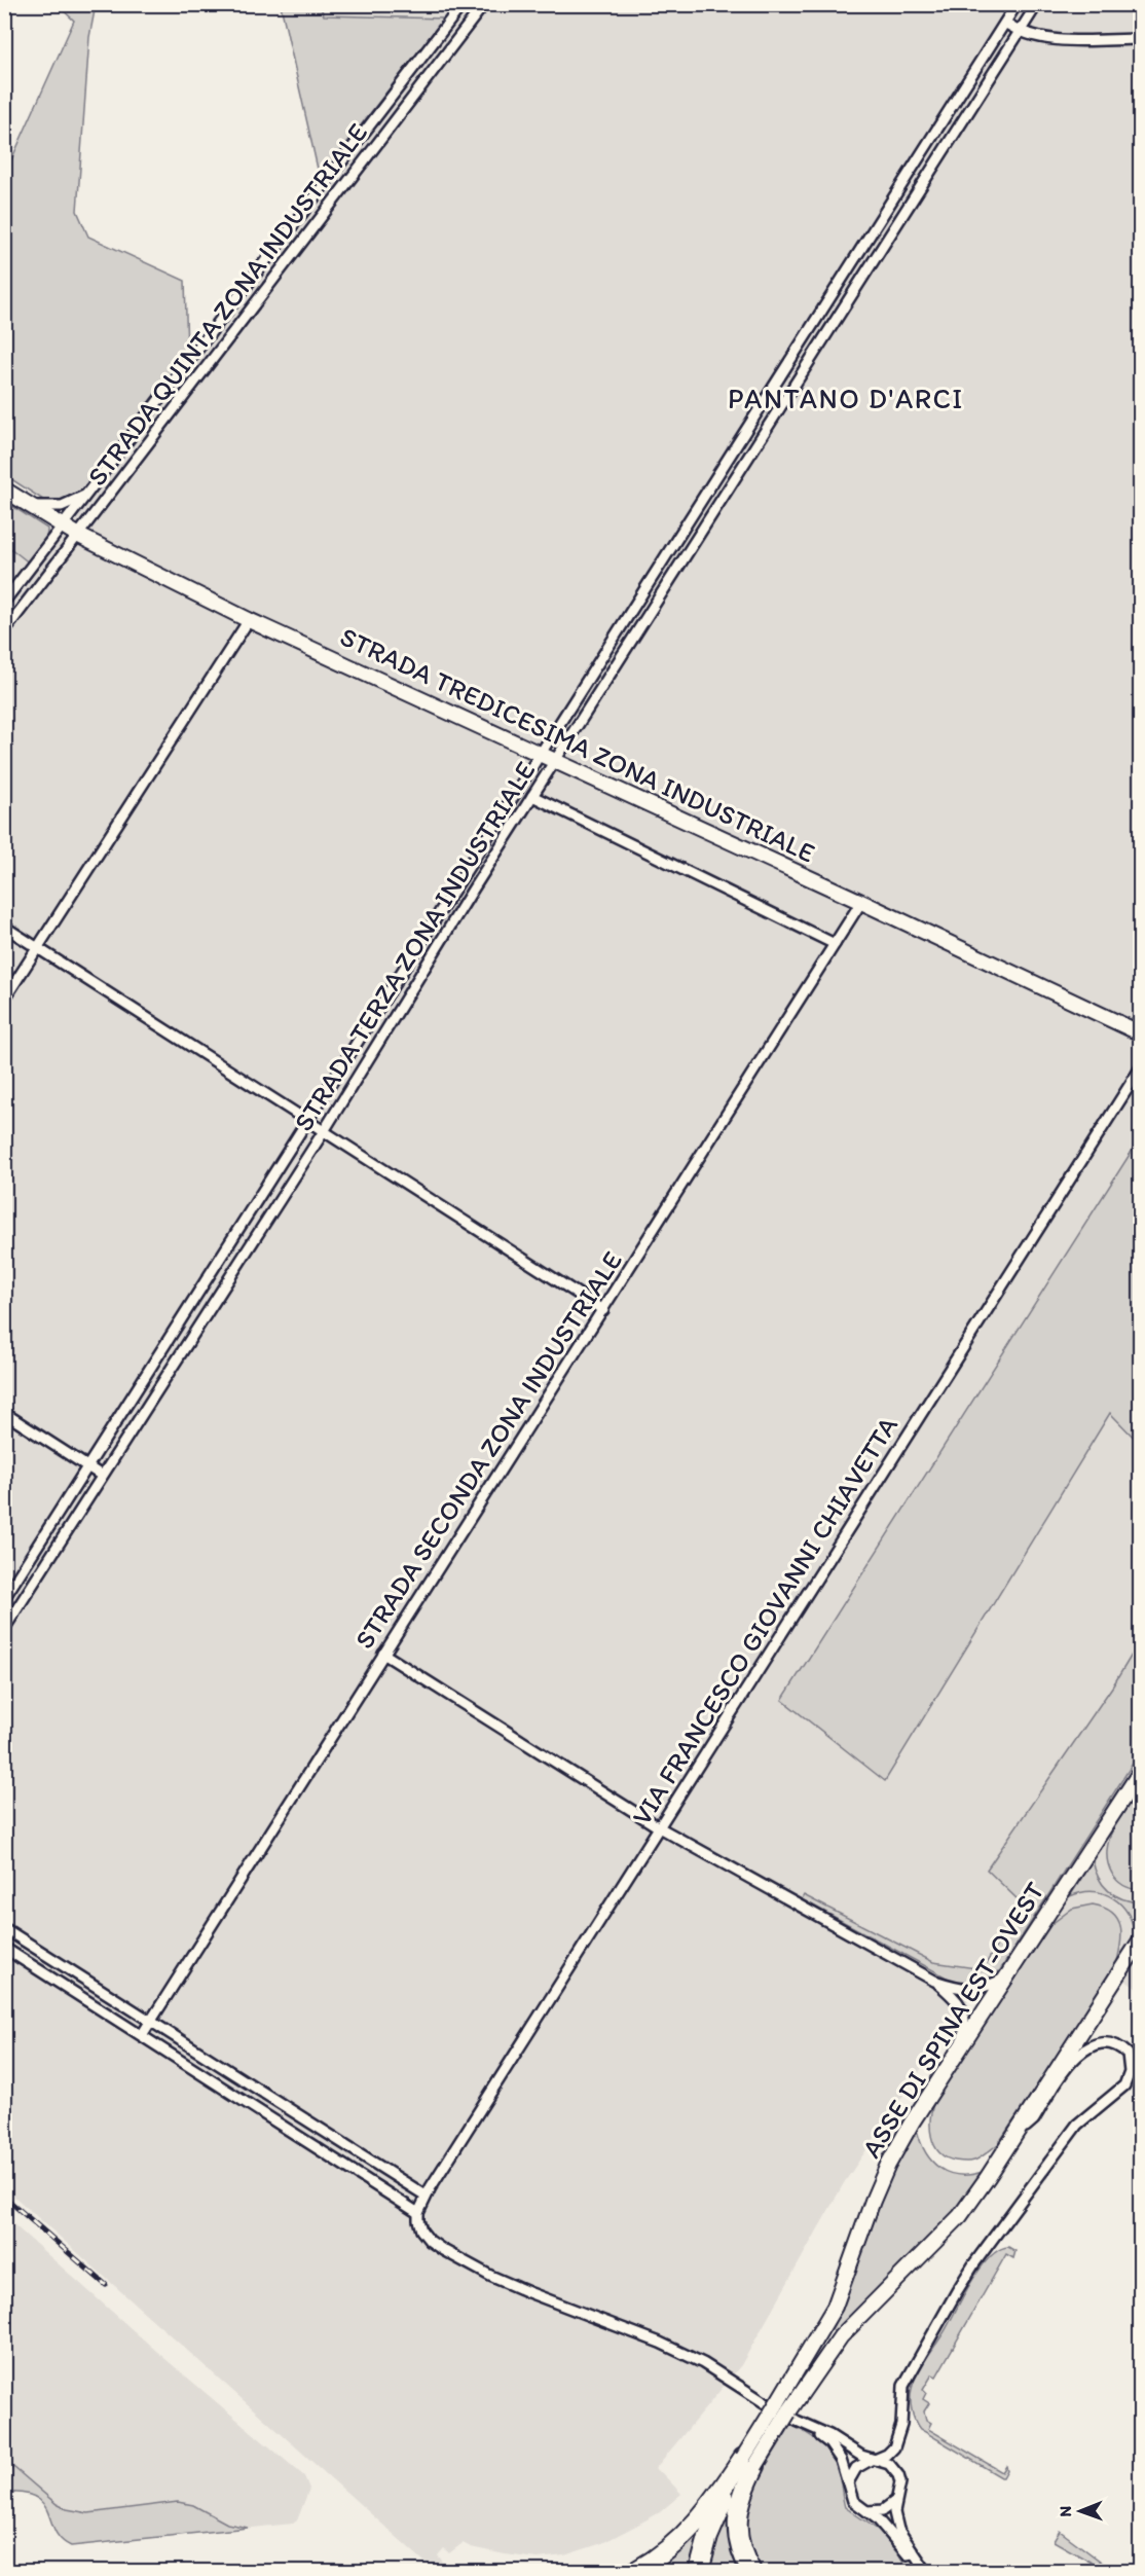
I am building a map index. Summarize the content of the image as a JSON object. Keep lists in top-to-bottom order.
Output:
{
  "streets": {
    "main road": ["STRADA TREDICESIMA ZONA INDUSTRIALE", "ASSE DI SPINA EST-OVEST"],
    "street": [
      "STRADA QUINTA ZONA INDUSTRIALE",
      "STRADA TERZA ZONA INDUSTRIALE",
      "STRADA SECONDA ZONA INDUSTRIALE",
      "VIA FRANCESCO GIOVANNI CHIAVETTA"
    ]
  },
  "crossings": [
    ["STRADA QUINTA ZONA INDUSTRIALE", "STRADA TREDICESIMA ZONA INDUSTRIALE"],
    ["STRADA TREDICESIMA ZONA INDUSTRIALE", "STRADA TERZA ZONA INDUSTRIALE"],
    ["STRADA TREDICESIMA ZONA INDUSTRIALE", "STRADA SECONDA ZONA INDUSTRIALE"]
  ],
  "districts": ["PANTANO D'ARCI"],
  "north": "left"
}
